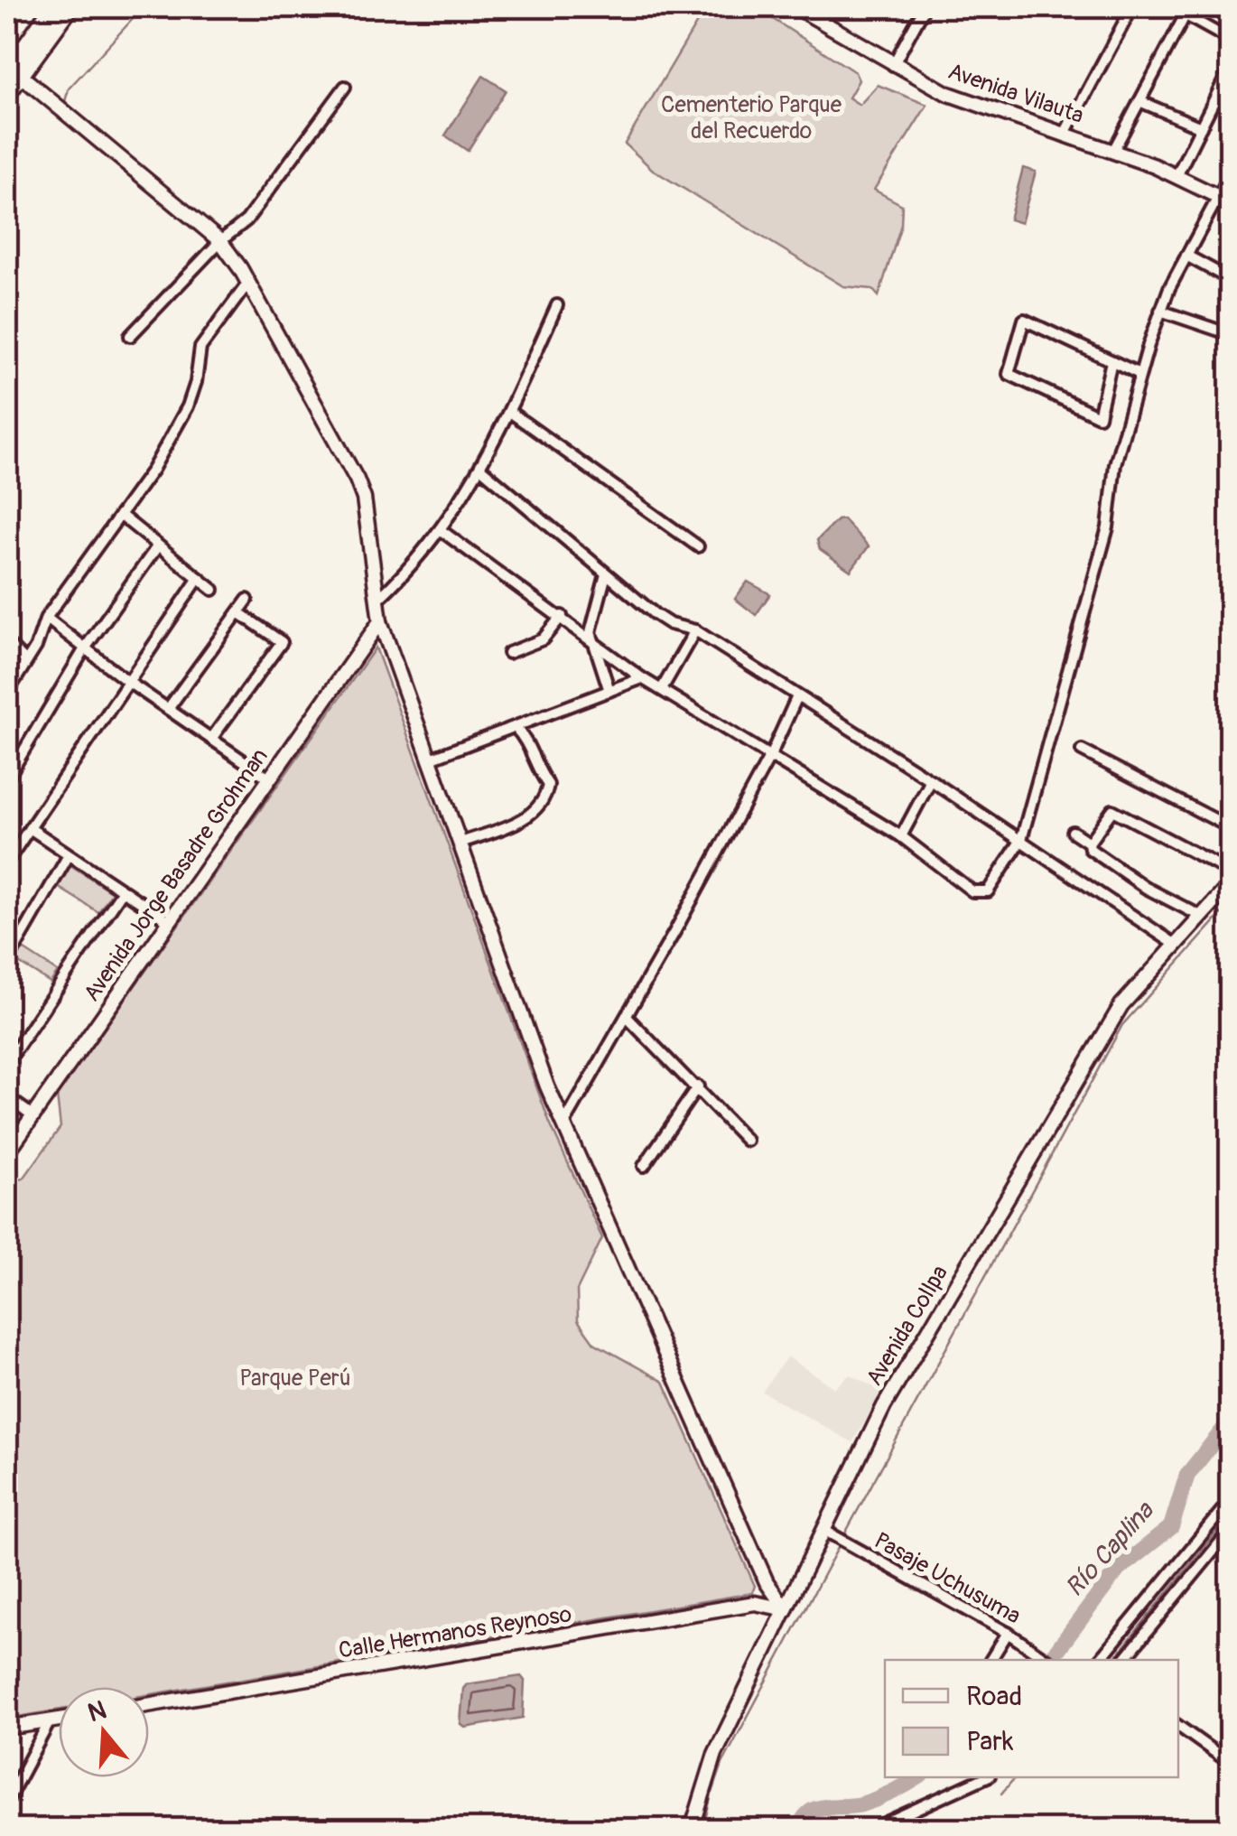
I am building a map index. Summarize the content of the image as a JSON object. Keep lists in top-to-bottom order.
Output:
{
  "streets": {
    "main road": [
      "Avenida Vilauta",
      "Avenida Jorge Basadre Grohman",
      "Avenida Collpa",
      "Calle Hermanos Reynoso"
    ],
    "street": ["Pasaje Uchusuma"]
  },
  "crossings": [
    ["Avenida Collpa", "Pasaje Uchusuma"],
    ["Avenida Collpa", "Calle Hermanos Reynoso"]
  ],
  "water": ["Río Caplina"],
  "parks": ["Cementerio Parque del Recuerdo", "Parque Perú"],
  "legend": ["Road", "Park"],
  "north": "top"
}
